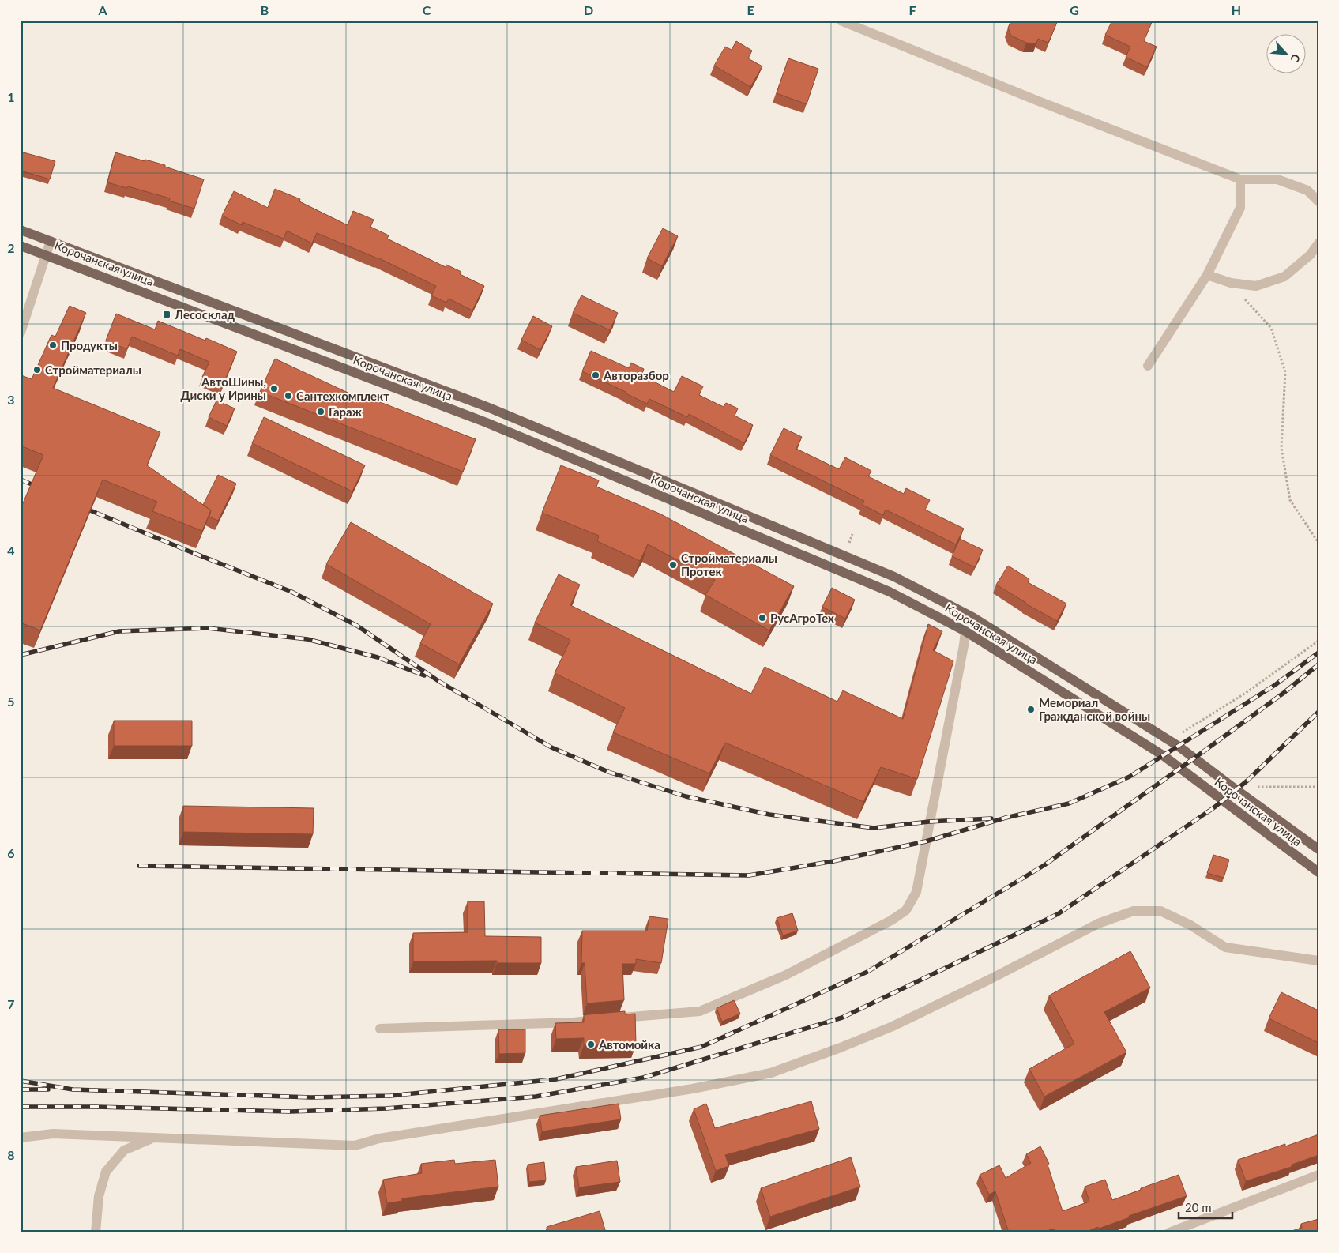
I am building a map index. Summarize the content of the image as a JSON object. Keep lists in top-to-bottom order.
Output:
{
  "streets": {
    "main road": ["Корочанская улица"]
  },
  "places": {
    "transit": ["Лесосклад"],
    "other": [
      "Продукты",
      "Стройматериалы",
      "Авторазбор",
      "АвтоШины, Диски у Ирины",
      "Сантехкомплект",
      "Гараж",
      "Стройматериалы Протек",
      "РусАгроТех",
      "Мемориал Гражданской войны",
      "Автомойка"
    ]
  },
  "scale_bar": "20 m",
  "north": "bottom right",
  "grid": {
    "columns": [
      "A",
      "B",
      "C",
      "D",
      "E",
      "F",
      "G",
      "H"
    ],
    "rows": [
      "1",
      "2",
      "3",
      "4",
      "5",
      "6",
      "7",
      "8"
    ]
  }
}
